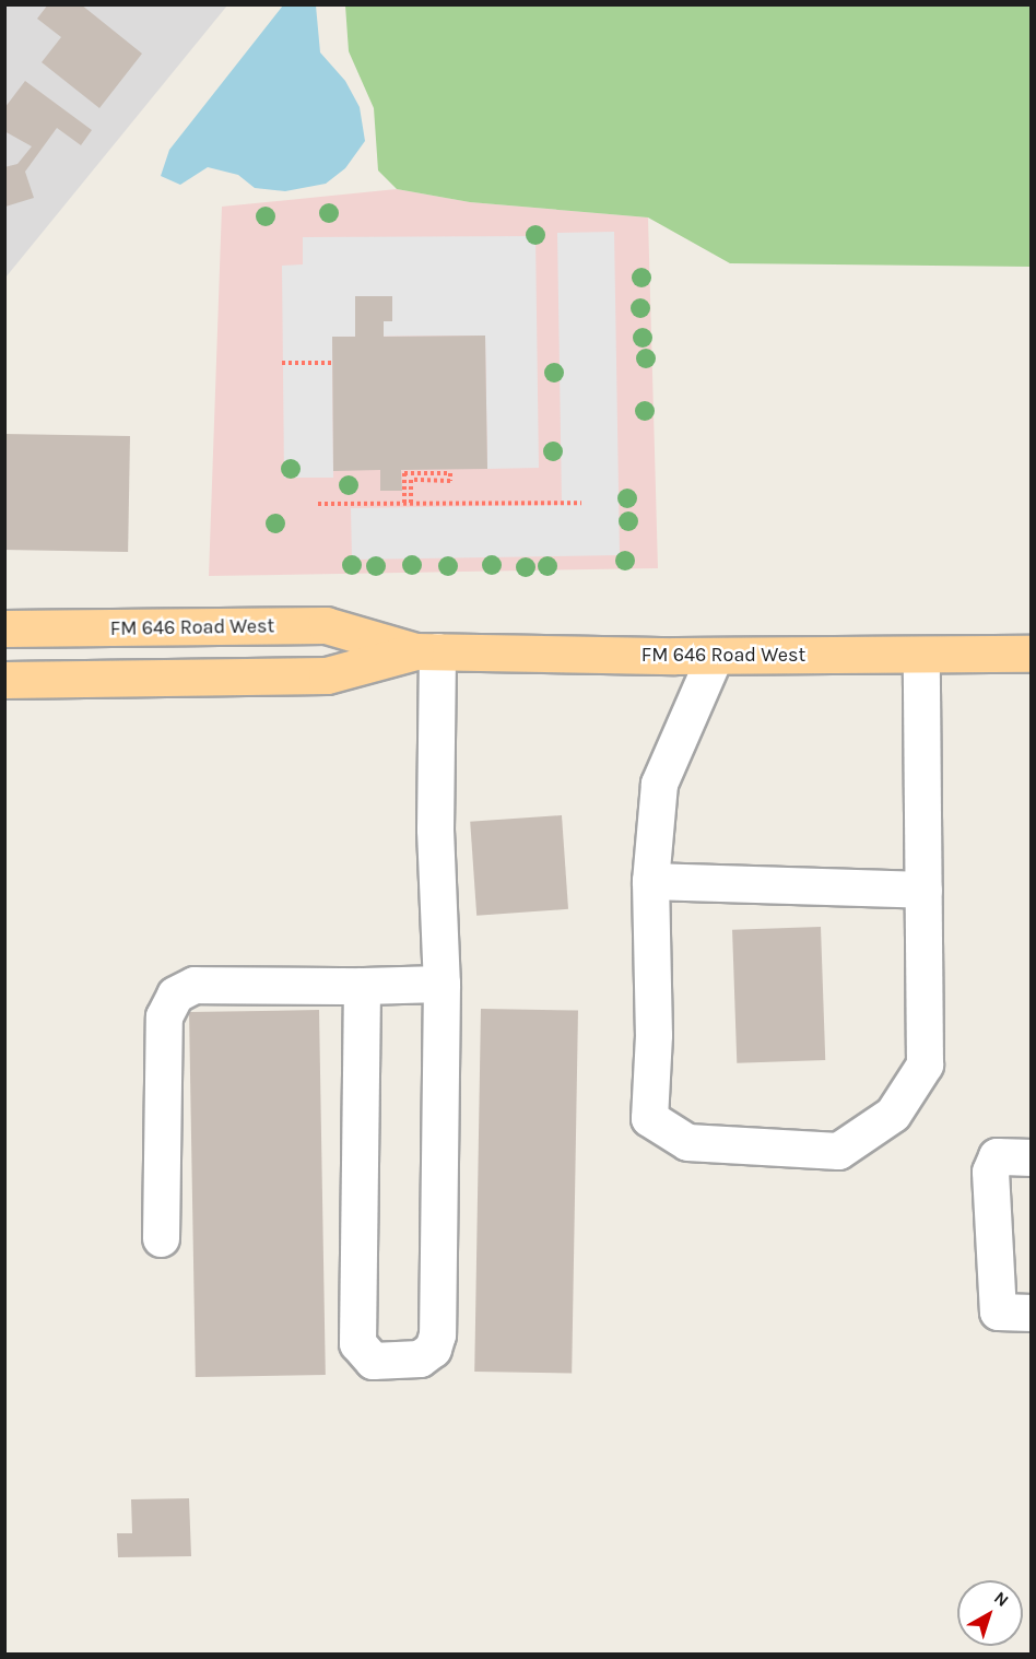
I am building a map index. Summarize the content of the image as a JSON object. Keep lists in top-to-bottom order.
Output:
{
  "streets": {
    "main road": ["FM 646 Road West"]
  },
  "north": "top right"
}
